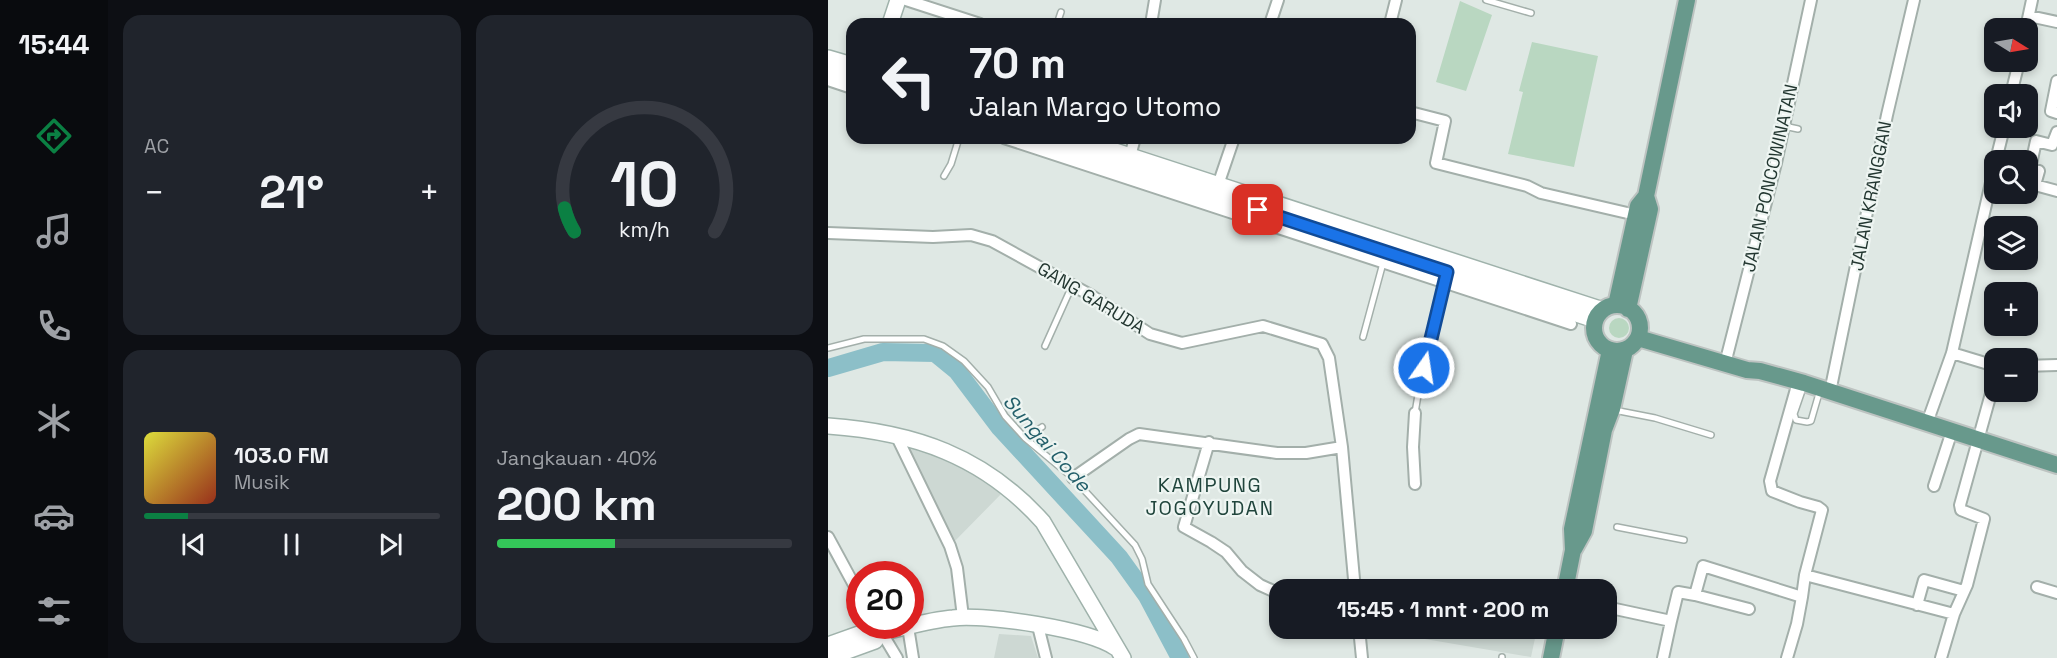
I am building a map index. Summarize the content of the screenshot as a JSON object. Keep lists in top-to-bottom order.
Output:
{
  "streets": {
    "street": ["JALAN PONCOWINATAN", "JALAN KRANGGAN", "GANG GARUDA"]
  },
  "districts": ["KAMPUNG JOGOYUDAN"],
  "water": ["Sungai Code"],
  "north": "right",
  "page": {
    "tabs": "15:44",
    "tile": [
      "AC",
      ["Jangkauan · 40%", "200 km"]
    ],
    "map_buttons": ["+", "−"],
    "turn": ["70 m", "Jalan Margo Utomo"],
    "heat": ["−", "21°", "+"],
    "song": ["103.0 FM", "Musik"],
    "limit": "20",
    "trip": "15:45 · 1 mnt · 200 m",
    "gauge": ["10", "km/h"]
  }
}
